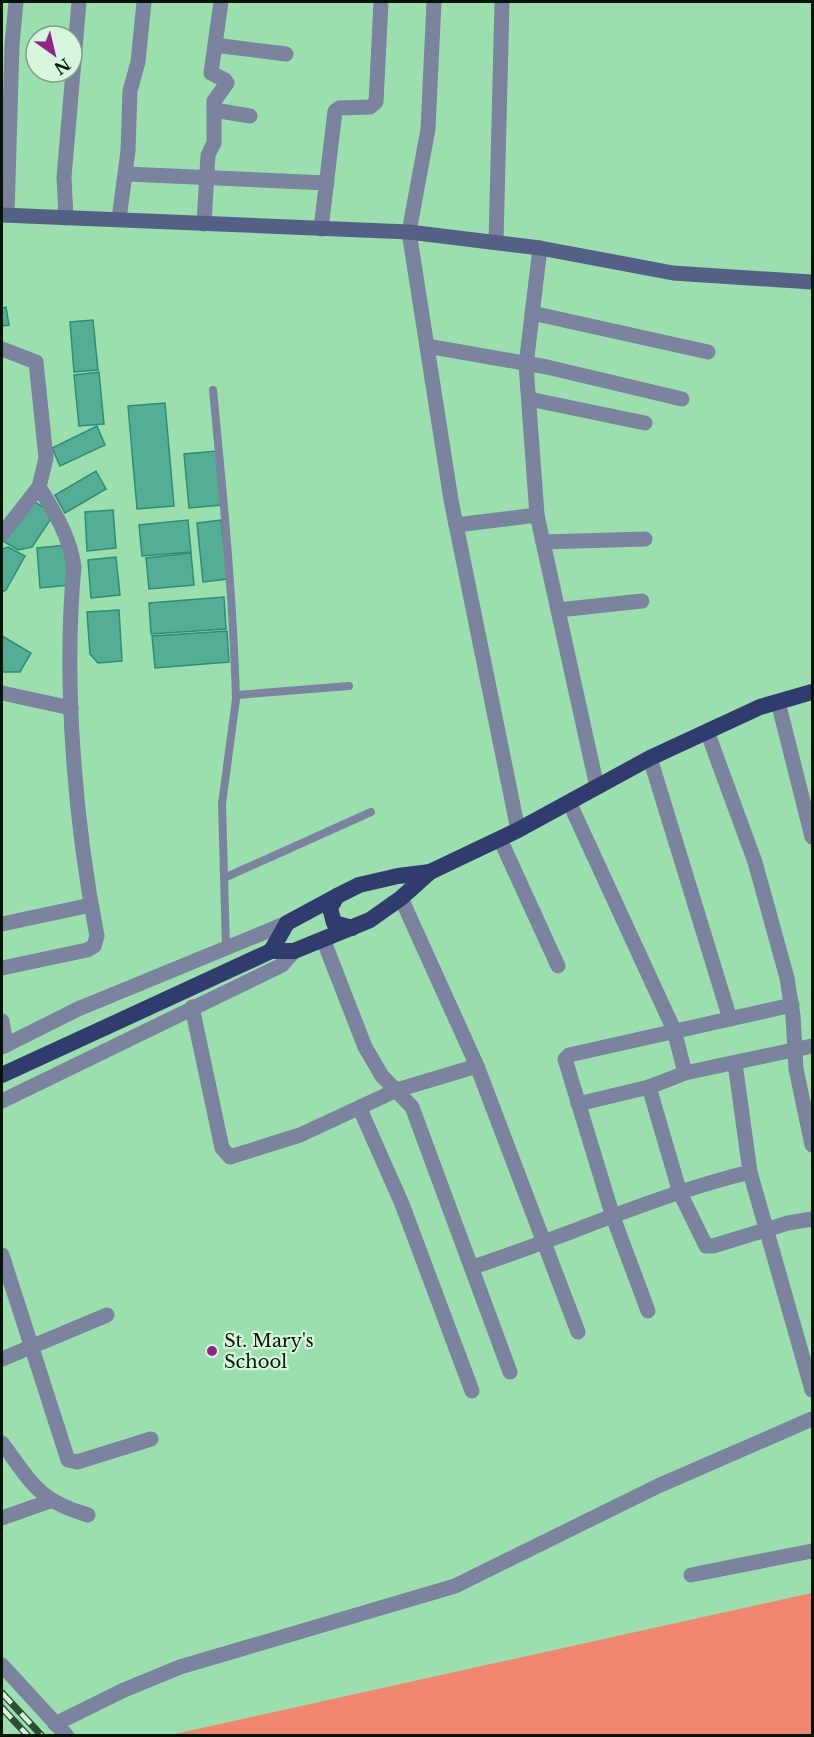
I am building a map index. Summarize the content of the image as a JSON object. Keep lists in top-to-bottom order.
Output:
{
  "places": ["St. Mary's School"],
  "north": "bottom right"
}
